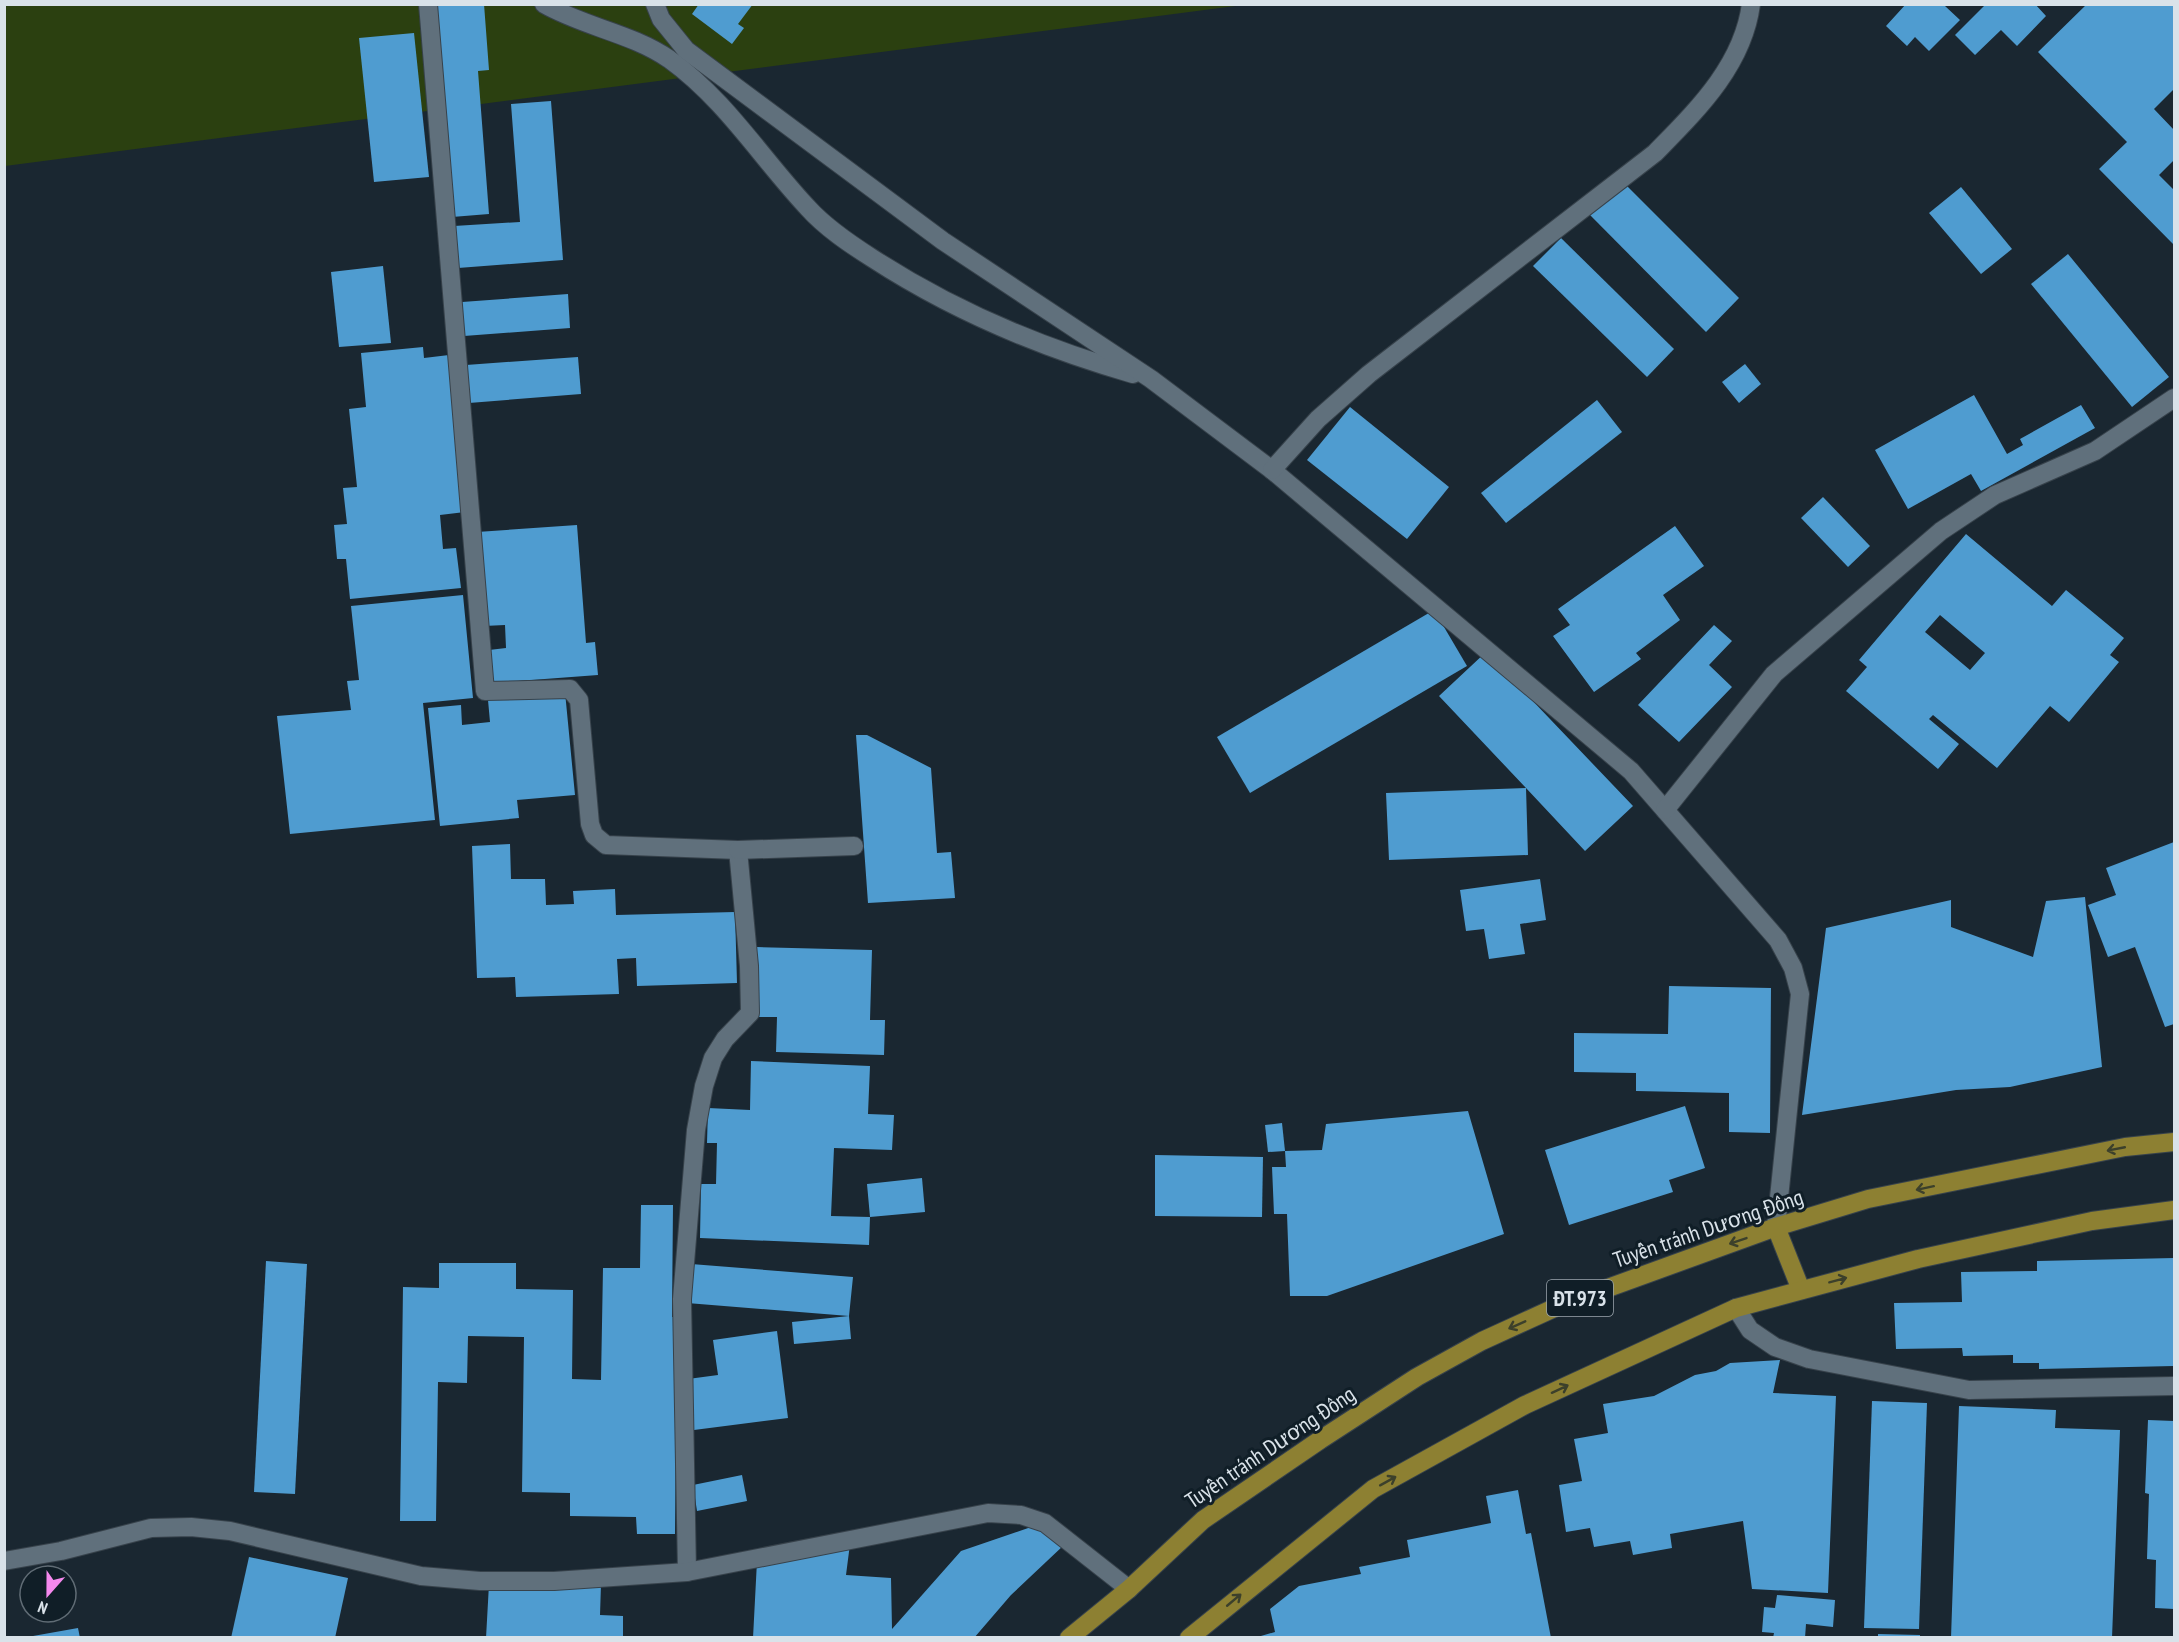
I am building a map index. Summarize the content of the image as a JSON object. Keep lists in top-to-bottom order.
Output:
{
  "streets": {
    "main road": ["Tuyến tránh Dương Đông", "ĐT.973"]
  },
  "north": "bottom"
}
